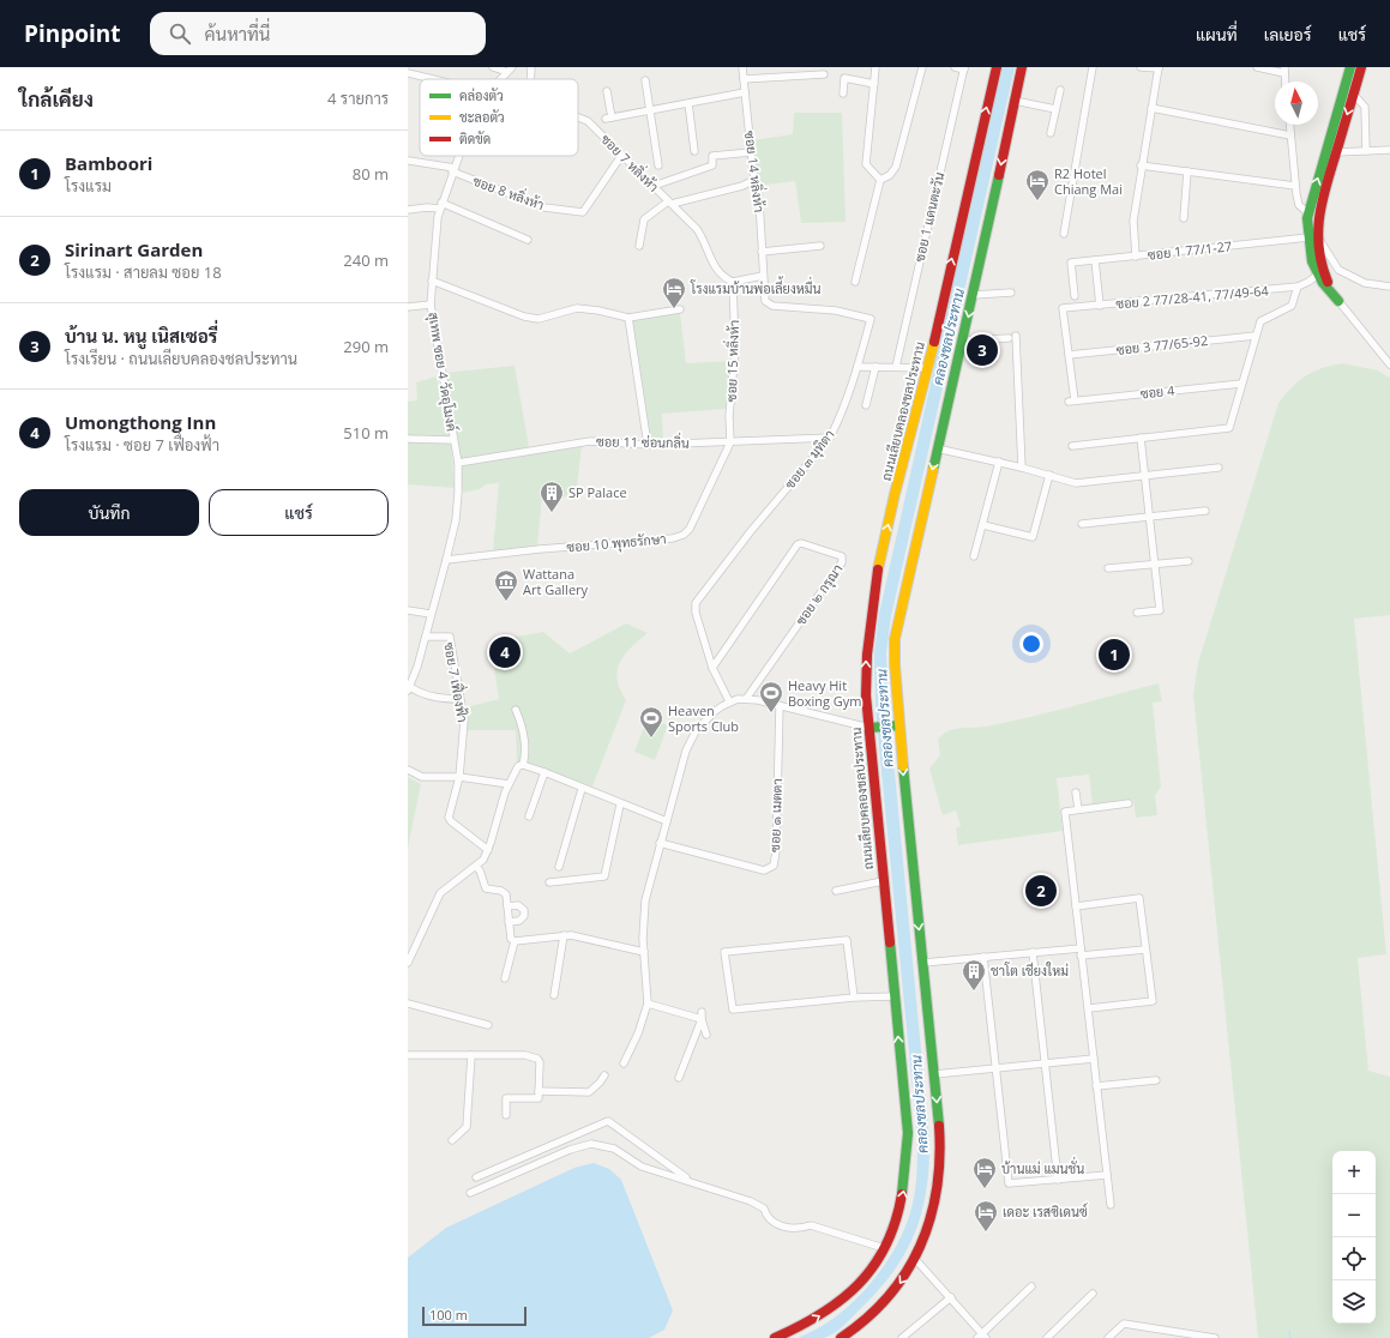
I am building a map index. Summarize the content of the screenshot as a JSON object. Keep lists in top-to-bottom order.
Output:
{
  "streets": {
    "main road": ["ถนนเลียบคลองชลประทาน"],
    "street": [
      "ซอย 7 หลิ่งห้า",
      "ซอย 14 หลิ่งห้า",
      "ซอย 8 หลิ่งห้า",
      "ซอย 1 แดนตะวัน",
      "ซอย 1 77/1-27",
      "ซอย 2 77/28-41, 77/49-64",
      "ซอย 3 77/65-92",
      "ซอย 15 หลิ่งห้า",
      "สุเทพ ซอย 4 วัดอุโมงค์",
      "ซอย 4",
      "ซอย 11 ซ่อนกลิ่น",
      "ซอย ๓ มุทิตา",
      "ซอย 10 พุทธรักษา",
      "ซอย ๒ กรุณา",
      "ซอย 7 เฟื่องฟ้า",
      "ซอย ๑ เมตตา"
    ]
  },
  "crossings": [
    ["ซอย 7 หลิ่งห้า", "ซอย 8 หลิ่งห้า"],
    ["ซอย 7 หลิ่งห้า", "ซอย 15 หลิ่งห้า"],
    ["ซอย 14 หลิ่งห้า", "ซอย ๓ มุทิตา"],
    ["ซอย 8 หลิ่งห้า", "สุเทพ ซอย 4 วัดอุโมงค์"],
    ["ซอย 2 77/28-41, 77/49-64", "ซอย 3 77/65-92"],
    ["ซอย 2 77/28-41, 77/49-64", "ซอย 4"],
    ["ซอย 3 77/65-92", "ซอย 4"],
    ["ซอย 15 หลิ่งห้า", "ซอย 11 ซ่อนกลิ่น"],
    ["ซอย 15 หลิ่งห้า", "ซอย 10 พุทธรักษา"],
    ["สุเทพ ซอย 4 วัดอุโมงค์", "ซอย 11 ซ่อนกลิ่น"],
    ["สุเทพ ซอย 4 วัดอุโมงค์", "ซอย 10 พุทธรักษา"],
    ["สุเทพ ซอย 4 วัดอุโมงค์", "ซอย 7 เฟื่องฟ้า"],
    ["ซอย 11 ซ่อนกลิ่น", "ซอย ๓ มุทิตา"],
    ["ซอย 11 ซ่อนกลิ่น", "ซอย 10 พุทธรักษา"],
    ["ซอย ๓ มุทิตา", "ซอย ๒ กรุณา"]
  ],
  "water": ["คลองชลประทาน"],
  "places": {
    "hotel": [
      "R2 Hotel Chiang Mai",
      "โรงแรมบ้านพ่อเลี้ยงหมื่น",
      "บ้านแม่ แมนชั่น",
      "เดอะ เรสซิเดนซ์"
    ],
    "building": ["SP Palace", "ชาโต เชียงใหม่"],
    "museum": ["Wattana Art Gallery"],
    "sports": ["Heavy Hit Boxing Gym", "Heaven Sports Club"]
  },
  "legend": ["คล่องตัว", "ชะลอตัว", "ติดขัด"],
  "scale_bar": "100 m",
  "north": "top",
  "page": {
    "header": "Pinpoint",
    "search": "ค้นหาที่นี่",
    "nav": ["แผนที่", "เลเยอร์", "แชร์"],
    "heading": ["ใกล้เคียง", "4 รายการ"],
    "list": [
      {
        "mark": "1",
        "name": "Bamboori",
        "note": "โรงแรม",
        "value": "80 m"
      },
      {
        "mark": "2",
        "name": "Sirinart Garden",
        "note": "โรงแรม · สายลม ซอย 18",
        "value": "240 m"
      },
      {
        "mark": "3",
        "name": "บ้าน น. หนู เนิสเซอรี่",
        "note": "โรงเรียน · ถนนเลียบคลองชลประทาน",
        "value": "290 m"
      },
      {
        "mark": "4",
        "name": "Umongthong Inn",
        "note": "โรงแรม · ซอย 7 เฟื่องฟ้า",
        "value": "510 m"
      }
    ],
    "pins": [
      "3",
      "4",
      "1",
      "2"
    ],
    "buttons": ["บันทึก", "แชร์"],
    "map_buttons": ["+", "−"],
    "scale": "100 m"
  }
}
